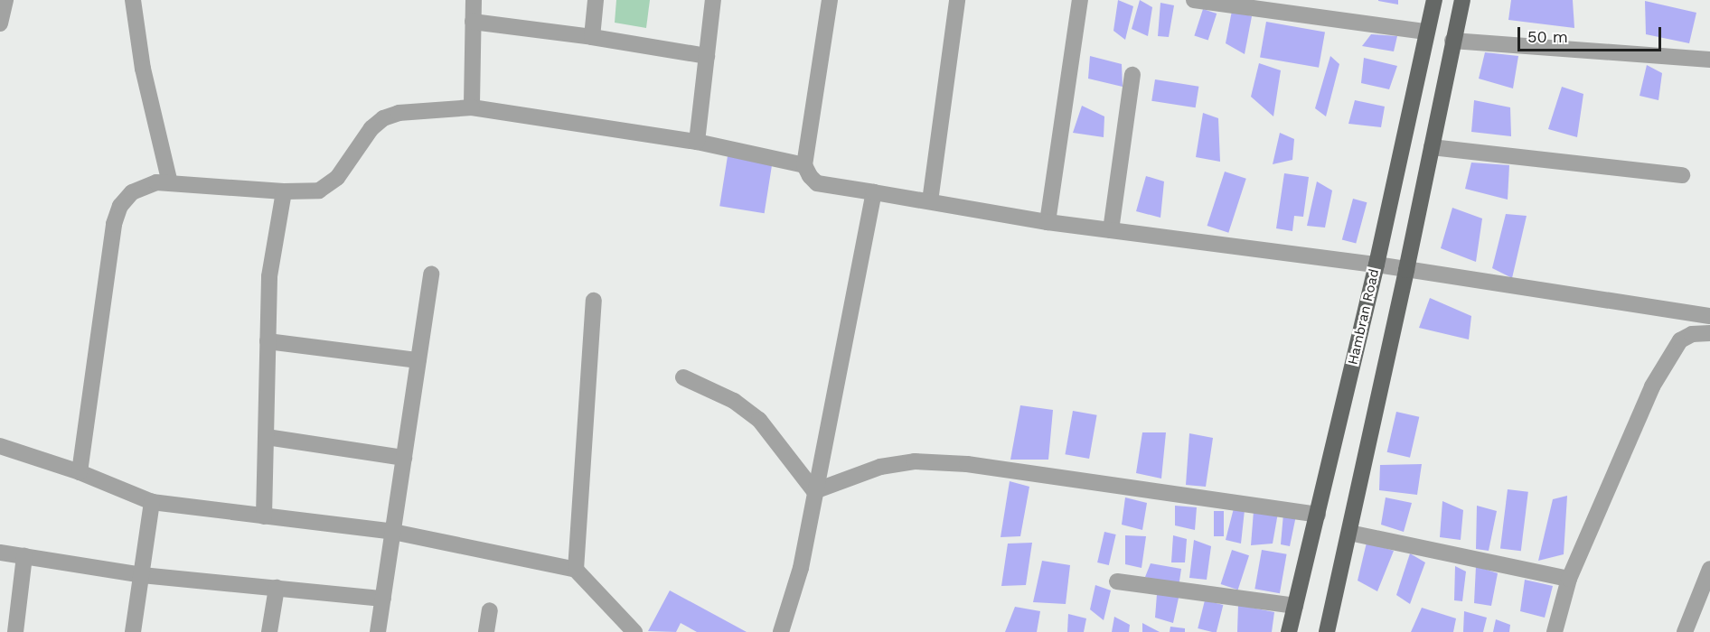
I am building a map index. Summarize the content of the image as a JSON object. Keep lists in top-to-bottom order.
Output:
{
  "streets": {
    "main road": ["Hambran Road"]
  },
  "scale_bar": "50 m"
}
